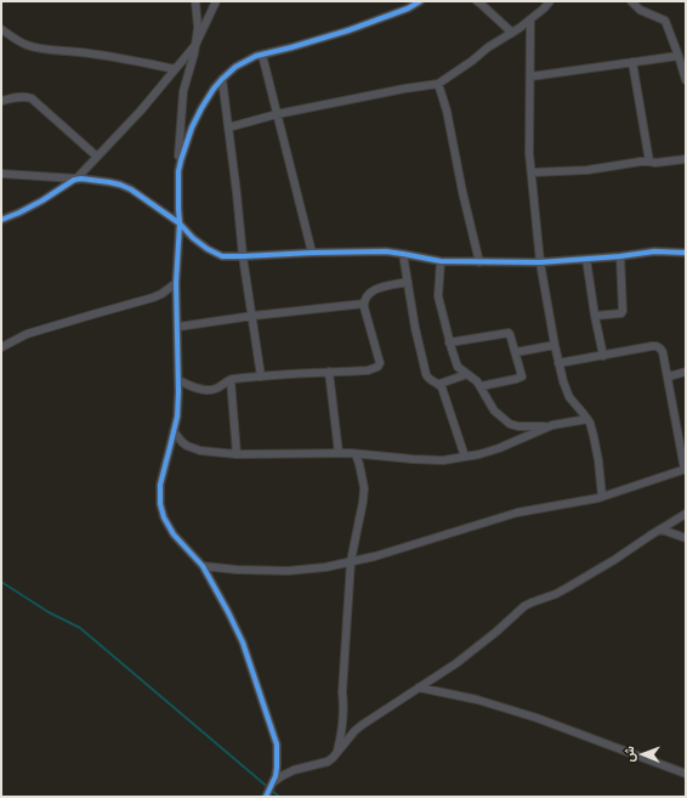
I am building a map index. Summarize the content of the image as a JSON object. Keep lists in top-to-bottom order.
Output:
{
  "north": "left"
}
